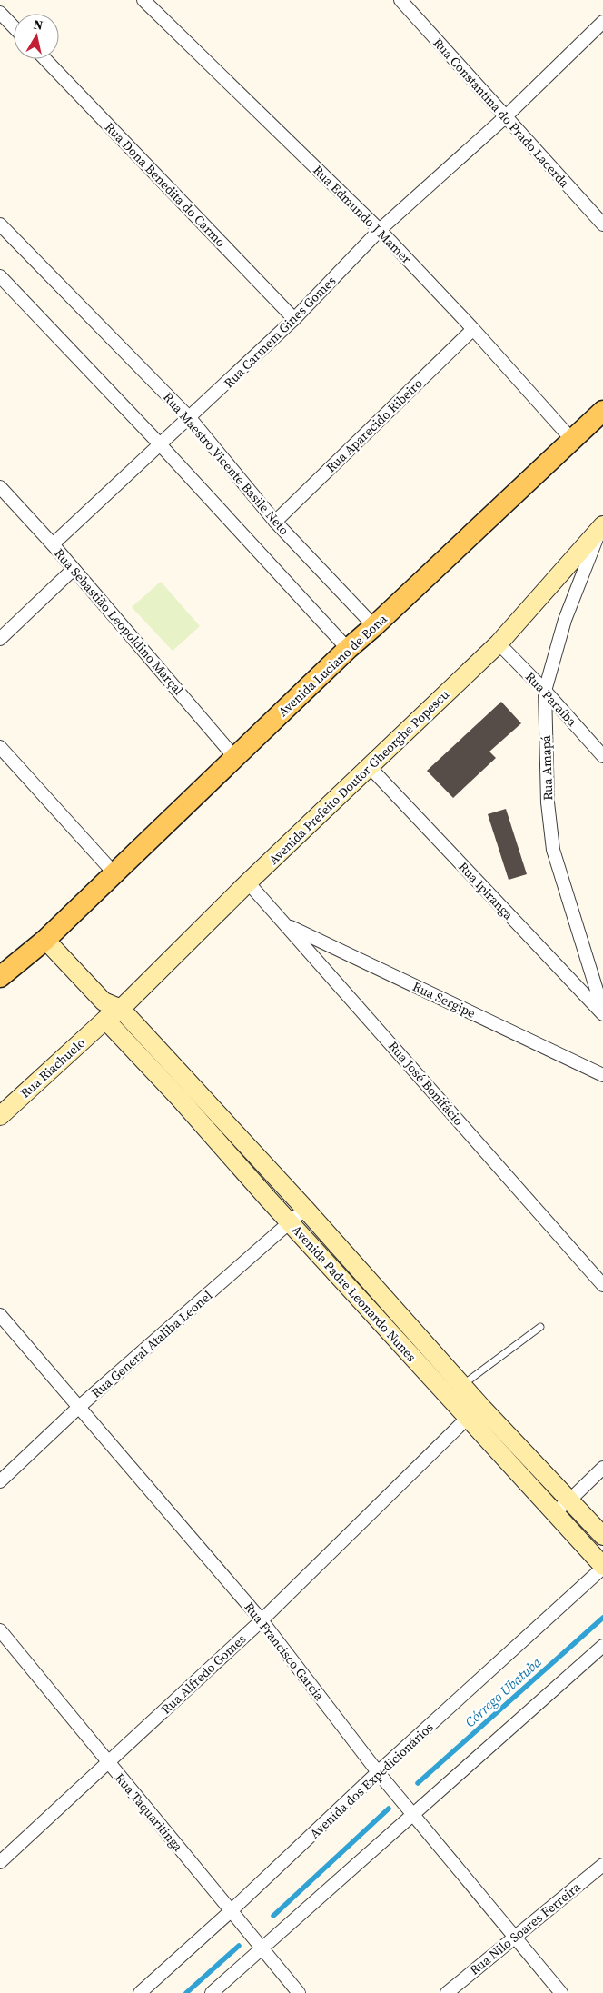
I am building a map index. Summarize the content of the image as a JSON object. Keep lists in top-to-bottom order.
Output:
{
  "streets": {
    "main road": ["Avenida Luciano de Bona"],
    "street": [
      "Rua Constantina do Prado Lacerda",
      "Rua Dona Benedita do Carmo",
      "Rua Edmundo J Mamer",
      "Rua Carmem Gines Gomes",
      "Rua Aparecido Ribeiro",
      "Rua Maestro Vicente Basile Neto",
      "Rua Sebastião Leopoldino Marçal",
      "Rua Paraíba",
      "Rua Amapá",
      "Avenida Prefeito Doutor Gheorghe Popescu",
      "Rua Ipiranga",
      "Rua Sergipe",
      "Rua Riachuelo",
      "Rua José Bonifácio",
      "Avenida Padre Leonardo Nunes",
      "Rua General Ataliba Leonel",
      "Rua Francisco Garcia",
      "Rua Alfredo Gomes",
      "Avenida dos Expedicionários",
      "Rua Taquaritinga",
      "Rua Nilo Soares Ferreira"
    ]
  },
  "crossings": [
    ["Rua Constantina do Prado Lacerda", "Rua Carmem Gines Gomes"],
    ["Rua Dona Benedita do Carmo", "Rua Carmem Gines Gomes"],
    ["Rua Edmundo J Mamer", "Rua Carmem Gines Gomes"],
    ["Rua Edmundo J Mamer", "Rua Aparecido Ribeiro"],
    ["Rua Edmundo J Mamer", "Avenida Luciano de Bona"],
    ["Rua Carmem Gines Gomes", "Rua Maestro Vicente Basile Neto"],
    ["Rua Carmem Gines Gomes", "Rua Sebastião Leopoldino Marçal"],
    ["Rua Aparecido Ribeiro", "Rua Maestro Vicente Basile Neto"],
    ["Rua Maestro Vicente Basile Neto", "Avenida Luciano de Bona"],
    ["Rua Sebastião Leopoldino Marçal", "Avenida Luciano de Bona"],
    ["Rua Paraíba", "Rua Amapá"],
    ["Rua Paraíba", "Avenida Prefeito Doutor Gheorghe Popescu"],
    ["Rua Amapá", "Avenida Prefeito Doutor Gheorghe Popescu"],
    ["Rua Amapá", "Rua Ipiranga"],
    ["Avenida Prefeito Doutor Gheorghe Popescu", "Rua Ipiranga"],
    ["Avenida Prefeito Doutor Gheorghe Popescu", "Rua Riachuelo"],
    ["Avenida Prefeito Doutor Gheorghe Popescu", "Rua José Bonifácio"],
    ["Avenida Prefeito Doutor Gheorghe Popescu", "Avenida Padre Leonardo Nunes"],
    ["Rua Sergipe", "Rua José Bonifácio"],
    ["Rua Riachuelo", "Avenida Padre Leonardo Nunes"],
    ["Avenida Padre Leonardo Nunes", "Rua General Ataliba Leonel"],
    ["Avenida Padre Leonardo Nunes", "Rua Alfredo Gomes"],
    ["Avenida Padre Leonardo Nunes", "Avenida dos Expedicionários"],
    ["Rua General Ataliba Leonel", "Rua Francisco Garcia"],
    ["Rua Francisco Garcia", "Rua Alfredo Gomes"],
    ["Rua Francisco Garcia", "Avenida dos Expedicionários"],
    ["Rua Francisco Garcia", "Rua Nilo Soares Ferreira"],
    ["Rua Alfredo Gomes", "Rua Taquaritinga"],
    ["Avenida dos Expedicionários", "Rua Taquaritinga"]
  ],
  "water": ["Córrego Ubatuba"],
  "north": "top"
}
